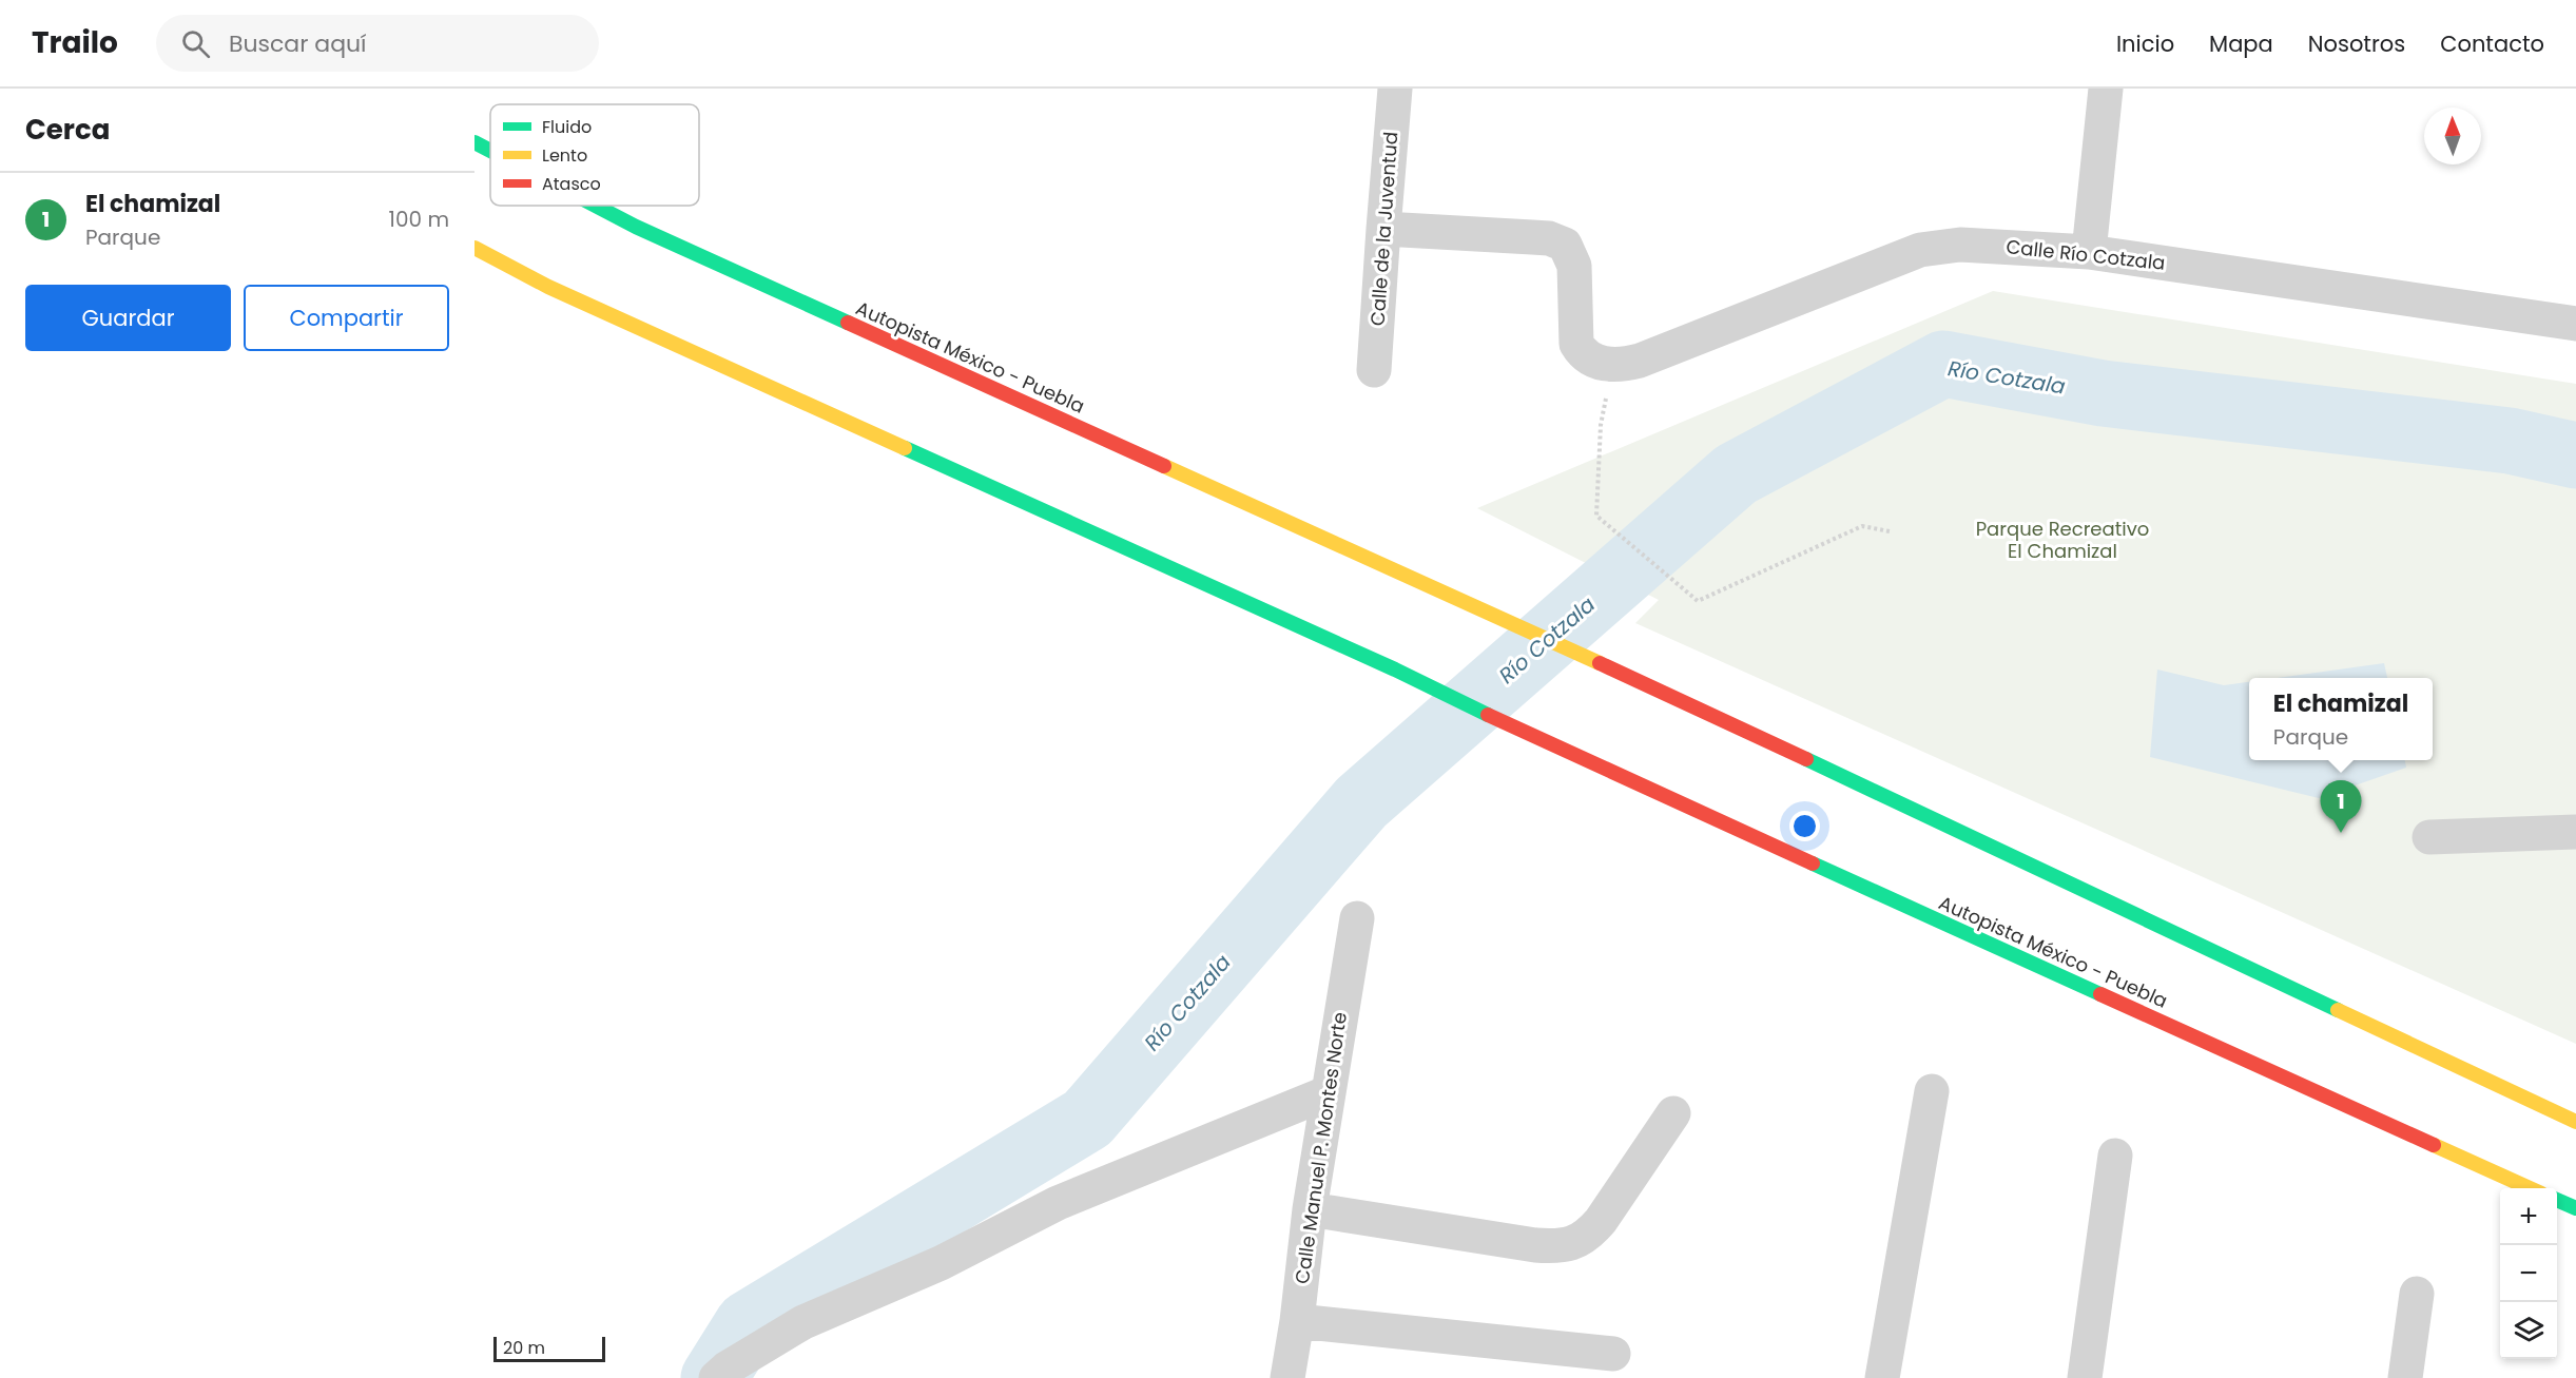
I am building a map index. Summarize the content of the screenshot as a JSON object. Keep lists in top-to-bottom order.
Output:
{
  "streets": {
    "highway": ["Autopista México - Puebla"],
    "street": ["Calle de la Juventud", "Calle Río Cotzala", "Calle Manuel P. Montes Norte"]
  },
  "water": ["Río Cotzala"],
  "parks": ["Parque Recreativo El Chamizal"],
  "legend": ["Fluido", "Lento", "Atasco"],
  "scale_bar": "20 m",
  "north": "top",
  "page": {
    "header": "Trailo",
    "search": "Buscar aquí",
    "nav": [
      "Inicio",
      "Mapa",
      "Nosotros",
      "Contacto"
    ],
    "heading": "Cerca",
    "list": [
      {
        "mark": "1",
        "name": "El chamizal",
        "note": "Parque",
        "value": "100 m"
      }
    ],
    "buttons": ["Guardar", "Compartir"],
    "popup": ["El chamizal", "Parque"],
    "pins": "1",
    "map_buttons": ["+", "−"],
    "scale": "20 m"
  }
}
